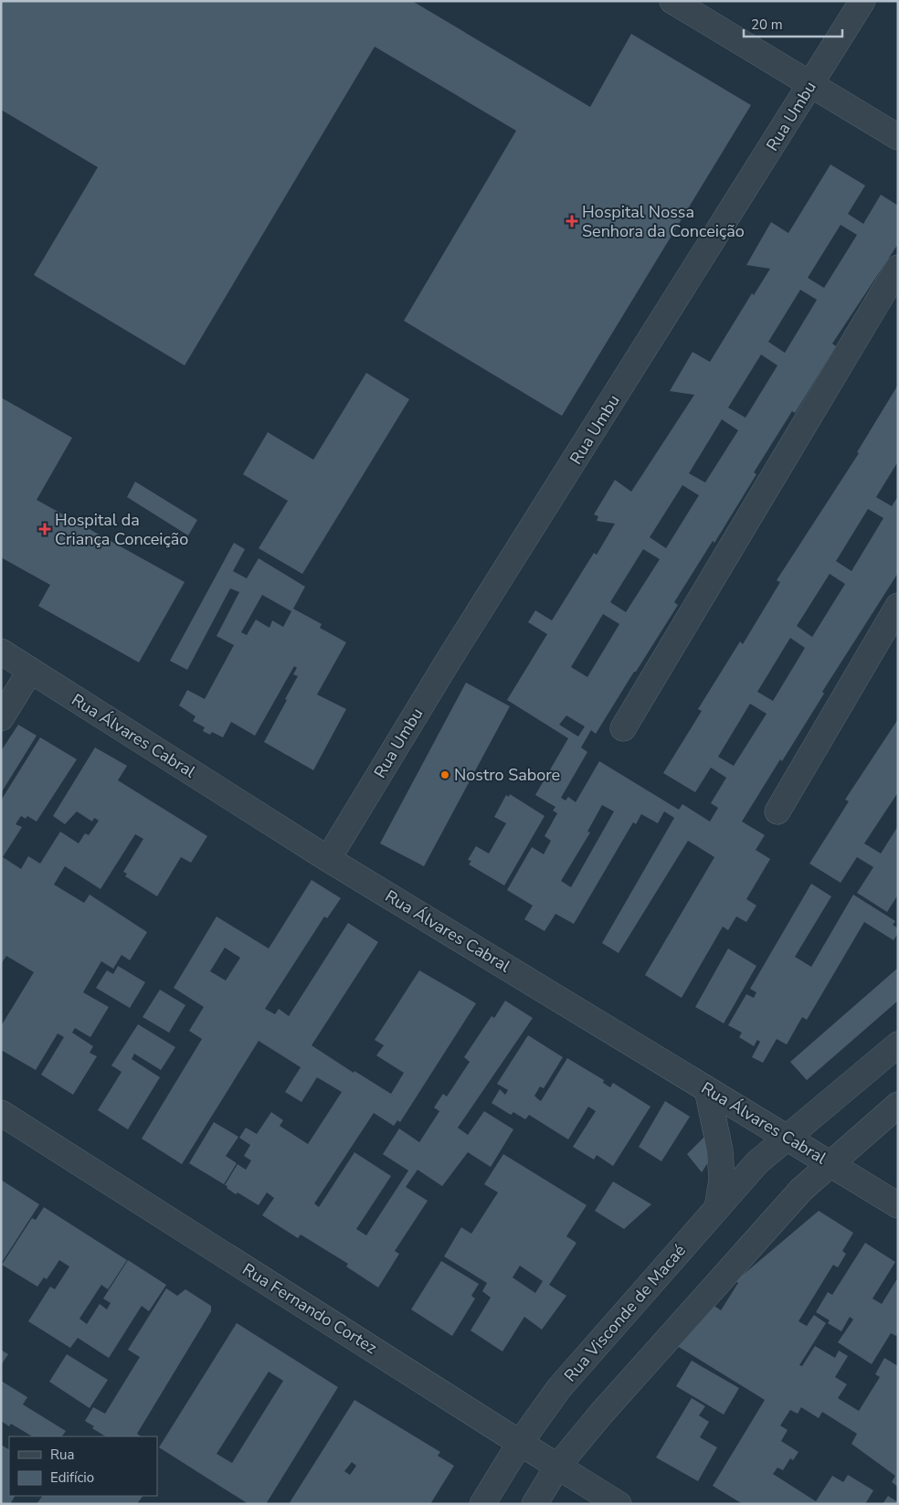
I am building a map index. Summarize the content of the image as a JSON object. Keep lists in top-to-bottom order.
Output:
{
  "streets": {
    "street": [
      "Rua Umbu",
      "Rua Álvares Cabral",
      "Rua Fernando Cortez",
      "Rua Visconde de Macaé"
    ]
  },
  "crossings": [
    ["Rua Umbu", "Rua Álvares Cabral"],
    ["Rua Álvares Cabral", "Rua Visconde de Macaé"],
    ["Rua Fernando Cortez", "Rua Visconde de Macaé"]
  ],
  "places": {
    "health": ["Hospital Nossa Senhora da Conceição", "Hospital da Criança Conceição"],
    "other": ["Nostro Sabore"]
  },
  "legend": ["Rua", "Edifício"],
  "scale_bar": "20 m"
}
